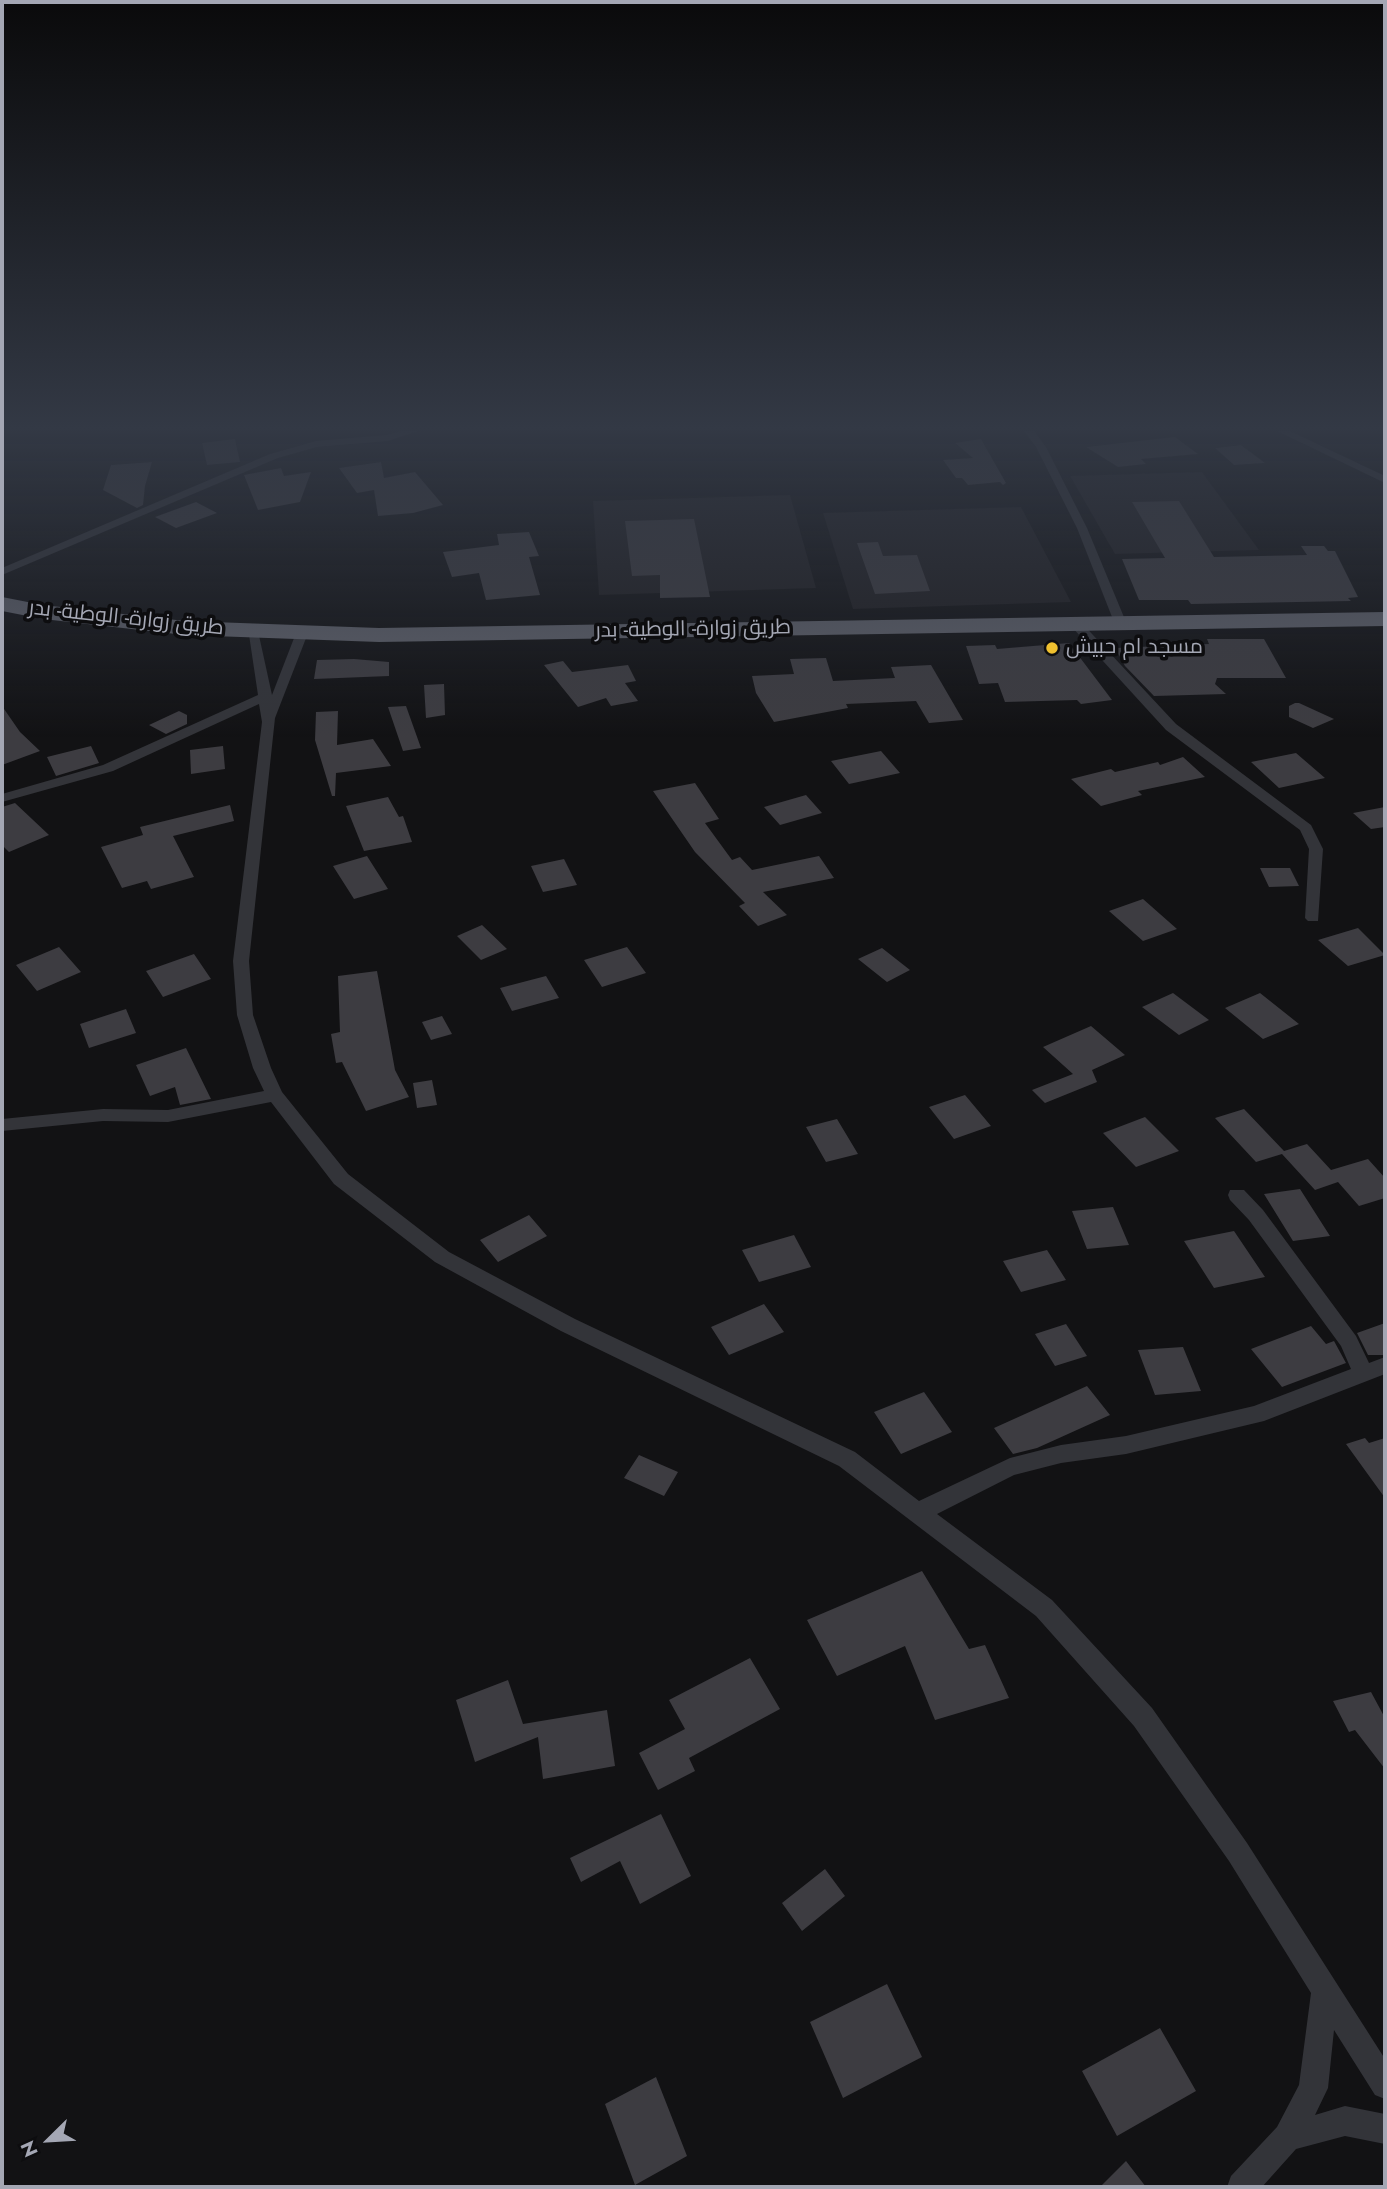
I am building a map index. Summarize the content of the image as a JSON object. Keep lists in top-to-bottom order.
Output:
{
  "streets": {
    "highway": ["طريق زوارة- الوطية- بدر"]
  },
  "places": ["مسجد ام حبيش"],
  "north": "bottom left"
}
